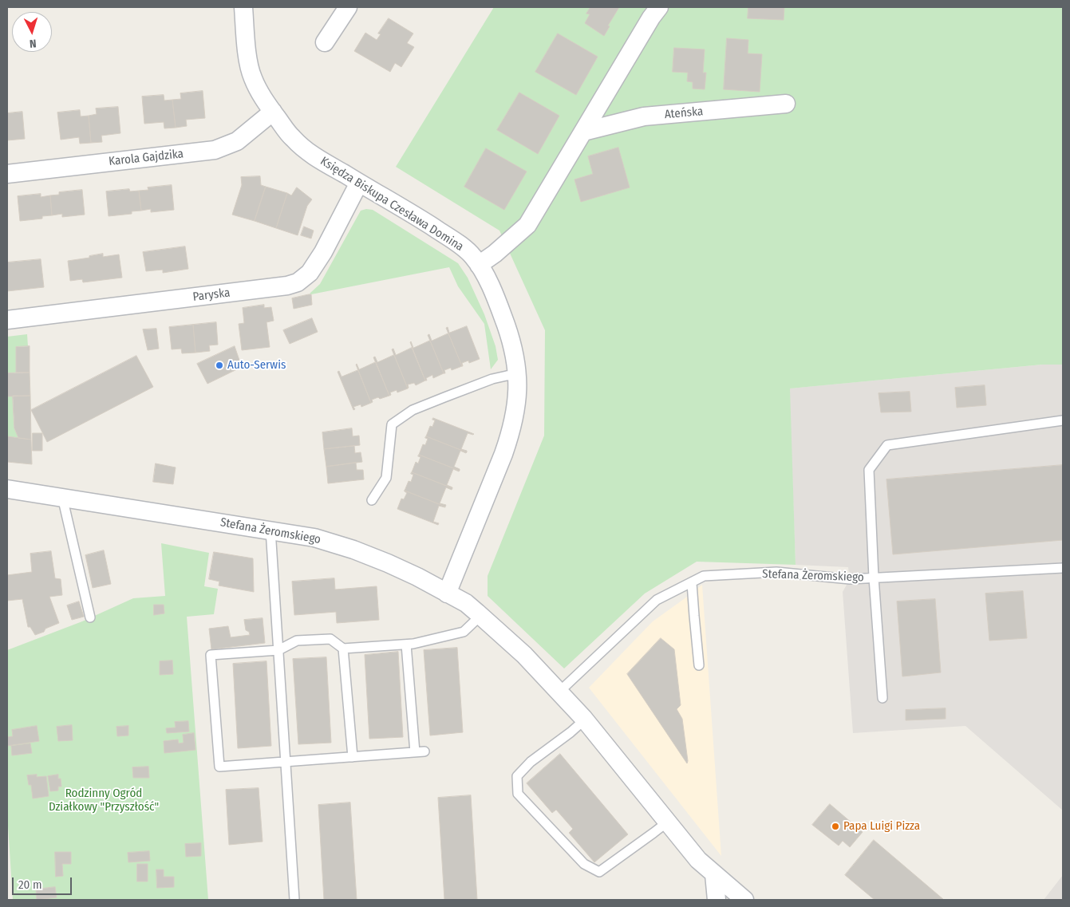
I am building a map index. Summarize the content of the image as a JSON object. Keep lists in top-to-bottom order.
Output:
{
  "streets": {
    "street": [
      "Ateńska",
      "Karola Gajdzika",
      "Księdza Biskupa Czesława Domina",
      "Paryska",
      "Stefana Żeromskiego"
    ]
  },
  "crossings": [
    ["Karola Gajdzika", "Księdza Biskupa Czesława Domina"],
    ["Księdza Biskupa Czesława Domina", "Paryska"],
    ["Księdza Biskupa Czesława Domina", "Stefana Żeromskiego"]
  ],
  "parks": ["Rodzinny Ogród Działkowy \"Przyszłość\""],
  "places": ["Auto-Serwis", "Papa Luigi Pizza"],
  "scale_bar": "20 m",
  "north": "bottom"
}
